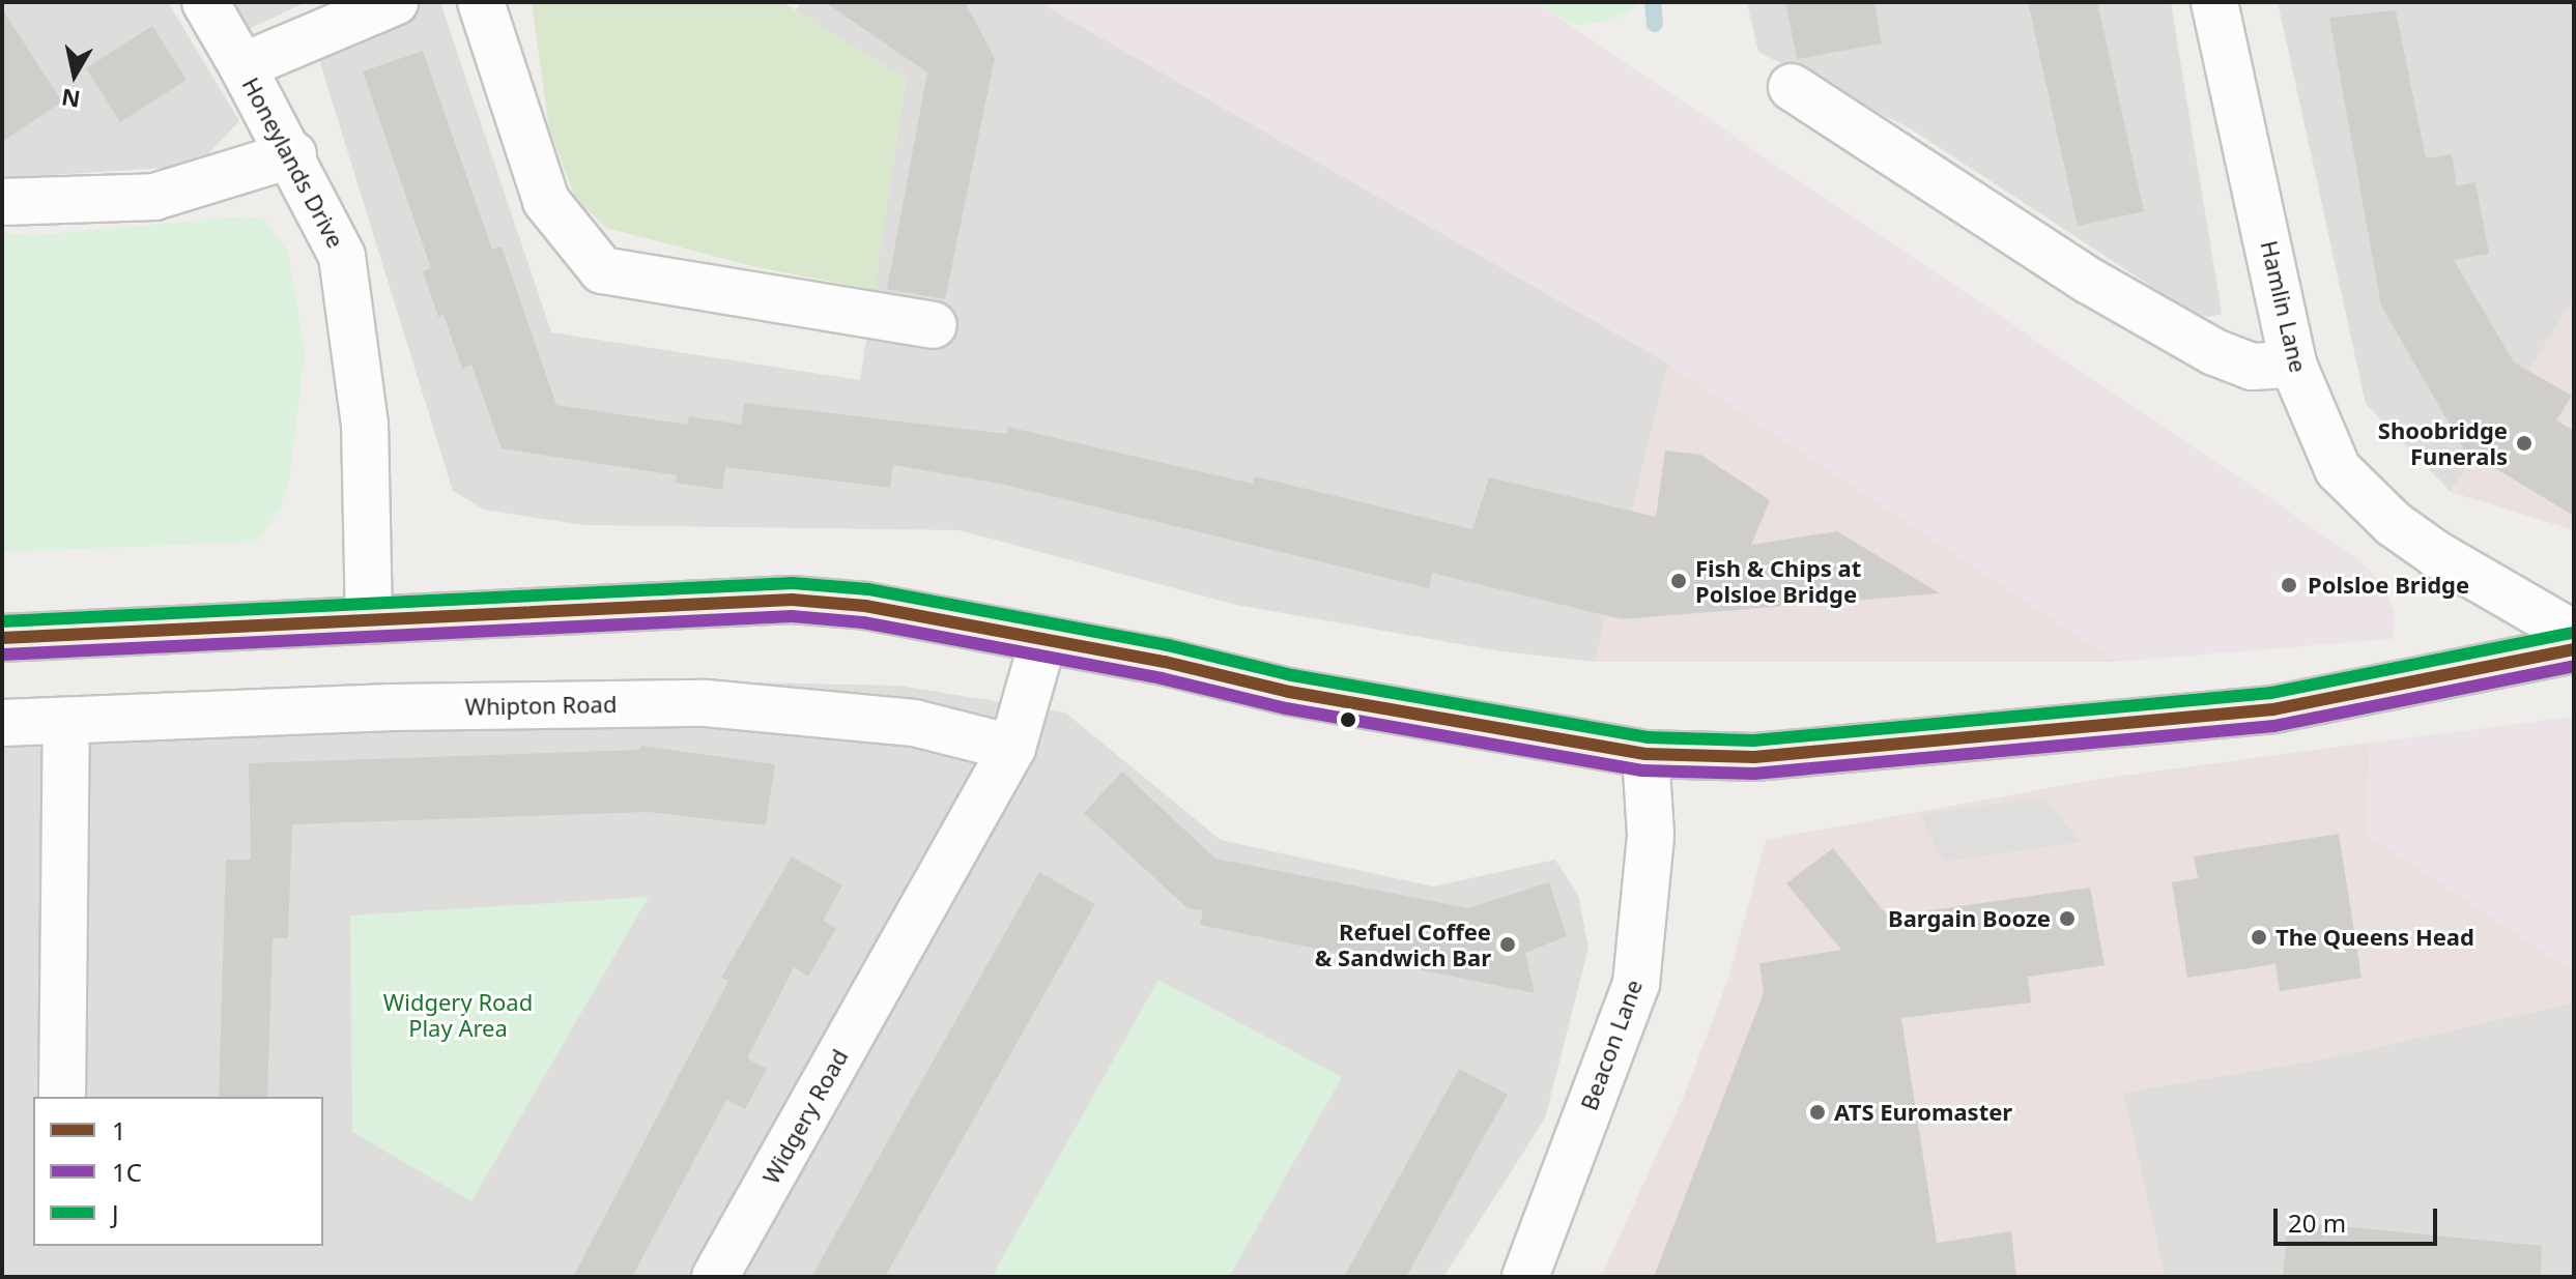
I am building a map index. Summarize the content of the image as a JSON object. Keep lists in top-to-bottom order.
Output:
{
  "streets": {
    "street": [
      "Honeylands Drive",
      "Hamlin Lane",
      "Whipton Road",
      "Beacon Lane",
      "Widgery Road"
    ]
  },
  "crossings": [
    ["Whipton Road", "Widgery Road"]
  ],
  "parks": ["Widgery Road Play Area"],
  "places": [
    "Shoobridge Funerals",
    "Fish & Chips at Polsloe Bridge",
    "Polsloe Bridge",
    "Bargain Booze",
    "The Queens Head",
    "Refuel Coffee & Sandwich Bar",
    "ATS Euromaster"
  ],
  "lines": ["transit line J", "transit line 1", "transit line 1C"],
  "legend": ["1", "1C", "J"],
  "scale_bar": "20 m",
  "north": "bottom"
}
